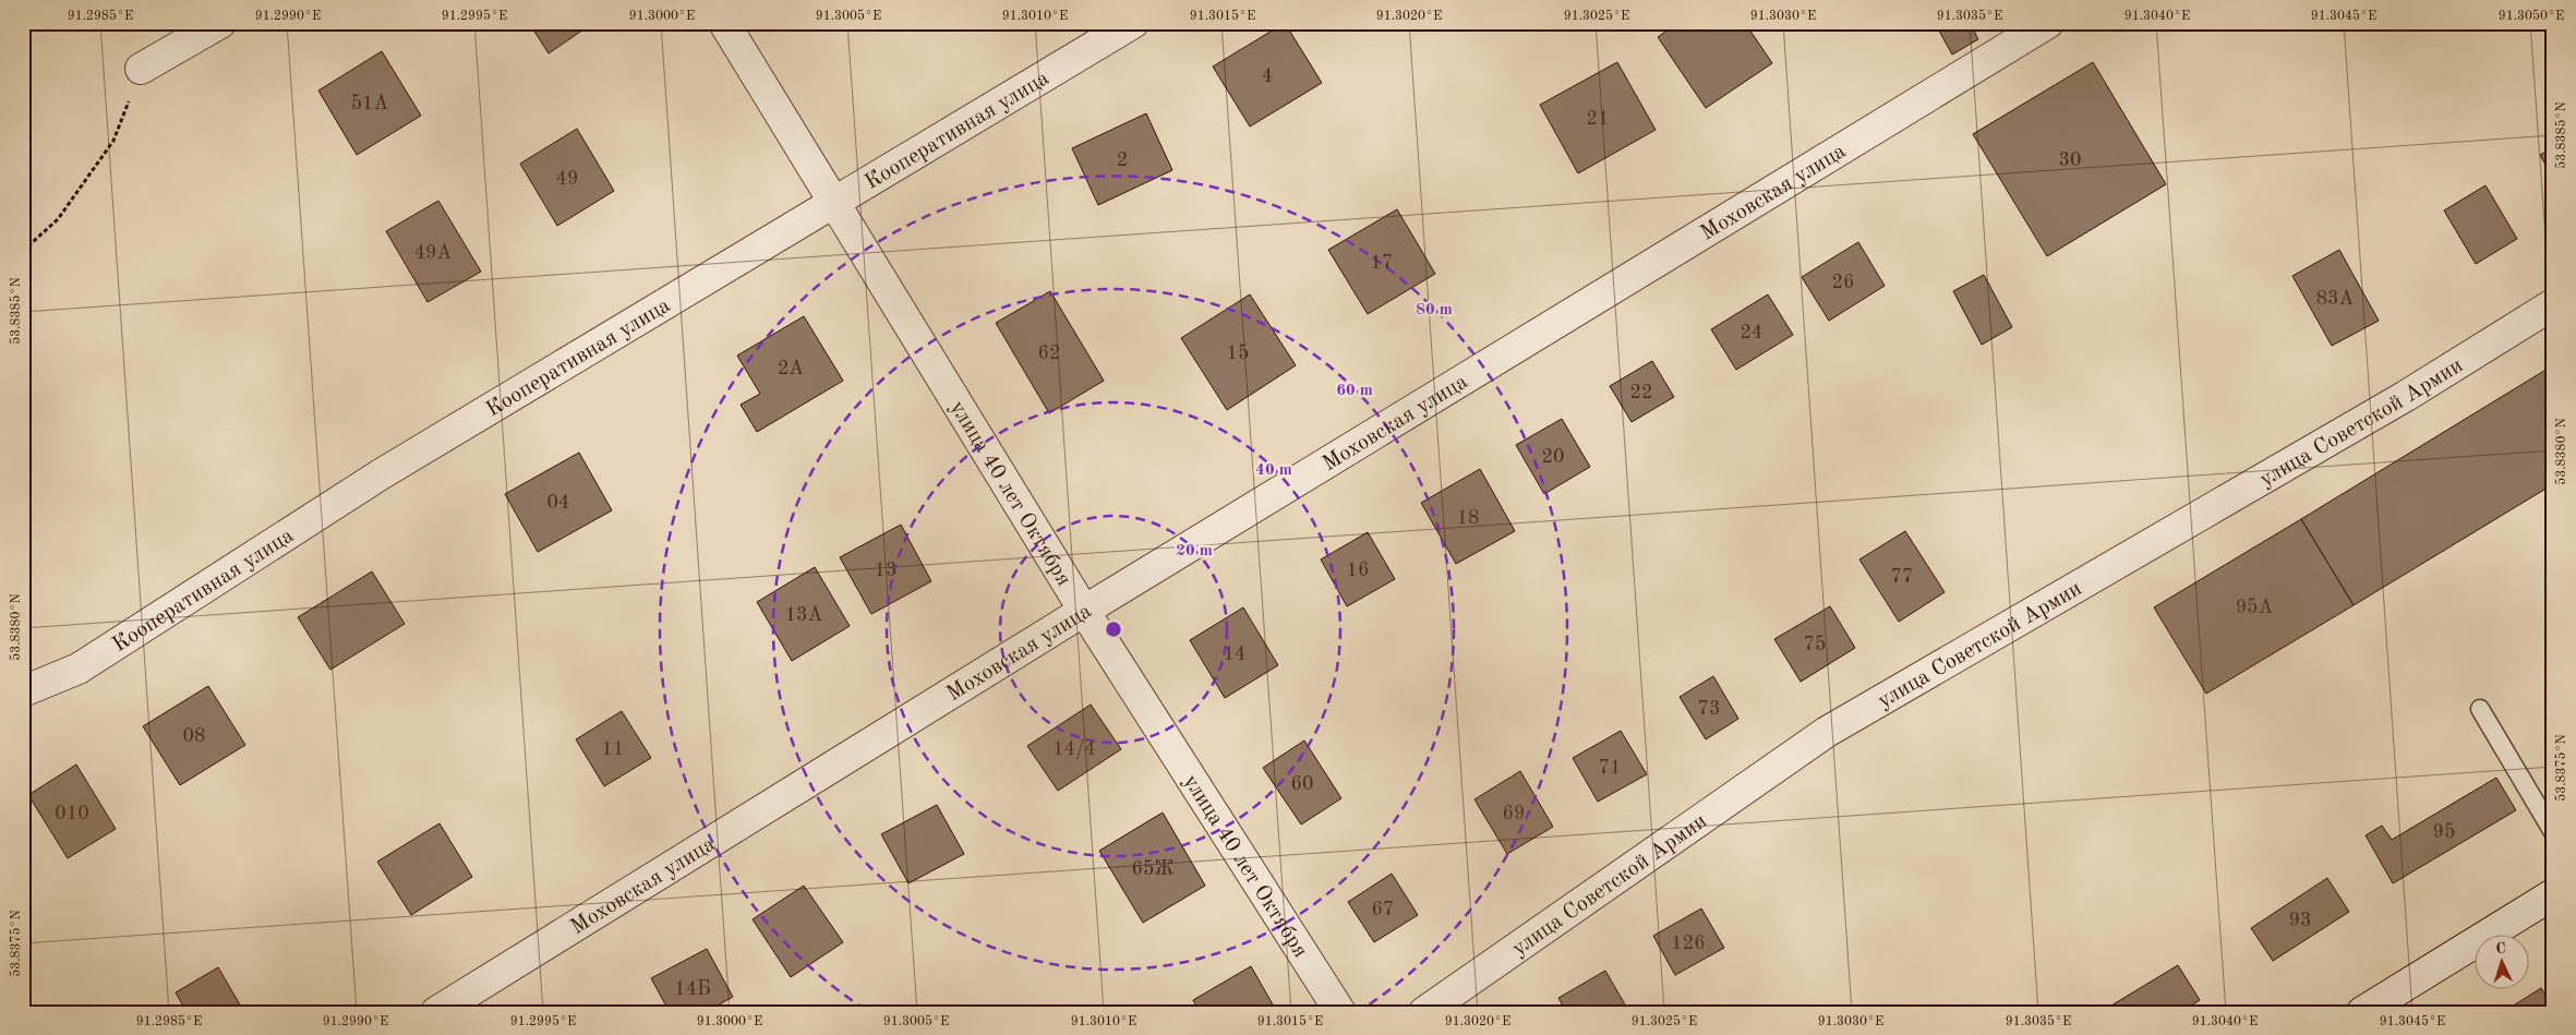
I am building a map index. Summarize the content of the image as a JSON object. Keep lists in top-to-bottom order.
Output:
{
  "streets": {
    "street": [
      "Кооперативная улица",
      "Моховская улица",
      "улица Советской Армии",
      "улица 40 лет Октября"
    ]
  },
  "crossings": [
    ["Кооперативная улица", "улица 40 лет Октября"],
    ["Моховская улица", "улица 40 лет Октября"]
  ],
  "house_numbers": [
    "4",
    "51А",
    "21",
    "2",
    "30",
    "49",
    "49А",
    "17",
    "26",
    "83А",
    "24",
    "62",
    "15",
    "2А",
    "22",
    "20",
    "04",
    "18",
    "13",
    "16",
    "77",
    "95А",
    "13А",
    "75",
    "14",
    "73",
    "08",
    "11",
    "14/4",
    "71",
    "60",
    "010",
    "69",
    "95",
    "65Ж",
    "67",
    "93",
    "126",
    "14Б"
  ],
  "north": "top",
  "coordinates": [
    "91.2985°E",
    "91.2990°E",
    "91.2995°E",
    "91.3000°E",
    "91.3005°E",
    "91.3010°E",
    "91.3015°E",
    "91.3020°E",
    "91.3025°E",
    "91.3030°E",
    "91.3035°E",
    "91.3040°E",
    "91.3045°E",
    "91.3050°E",
    "53.8385°N",
    "53.8380°N",
    "53.8375°N"
  ],
  "rings": [
    "80 m",
    "60 m",
    "40 m",
    "20 m"
  ]
}
